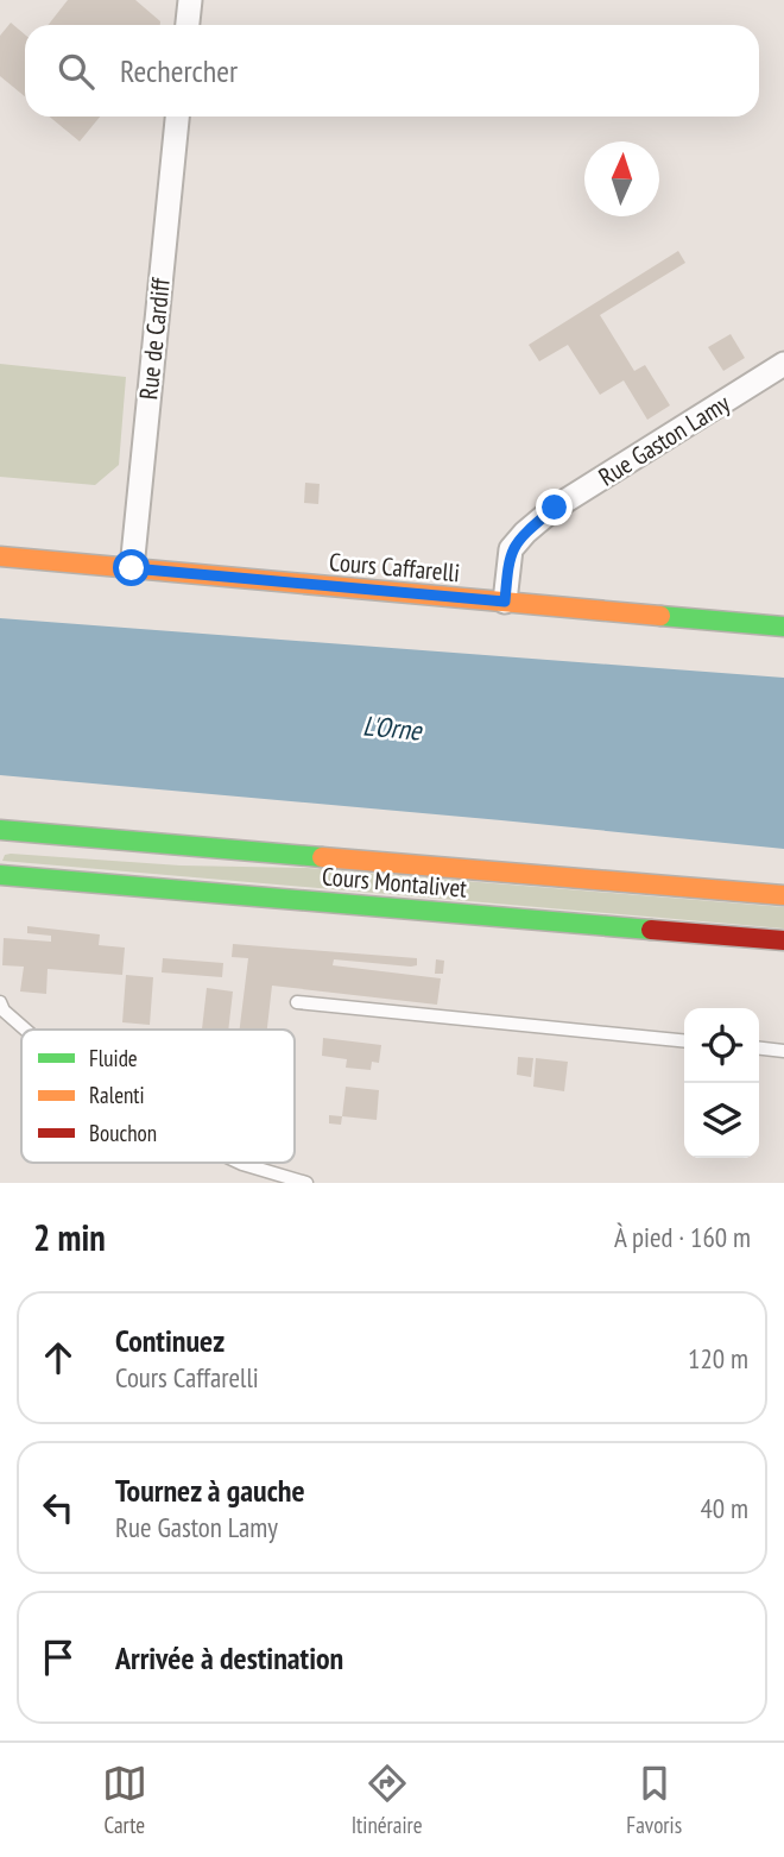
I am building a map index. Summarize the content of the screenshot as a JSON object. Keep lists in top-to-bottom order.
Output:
{
  "streets": {
    "main road": ["Cours Caffarelli", "Cours Montalivet"],
    "street": ["Rue de Cardiff", "Rue Gaston Lamy"]
  },
  "crossings": [
    ["Rue de Cardiff", "Cours Caffarelli"],
    ["Rue Gaston Lamy", "Cours Caffarelli"]
  ],
  "water": ["L'Orne"],
  "legend": ["Fluide", "Ralenti", "Bouchon"],
  "north": "top",
  "page": {
    "search": "Rechercher",
    "heading": ["2 min", "À pied · 160 m"],
    "list": [
      ["Continuez", "Cours Caffarelli", "120 m"],
      ["Tournez à gauche", "Rue Gaston Lamy", "40 m"],
      "Arrivée à destination"
    ],
    "nav": ["Carte", "Itinéraire", "Favoris"]
  }
}
